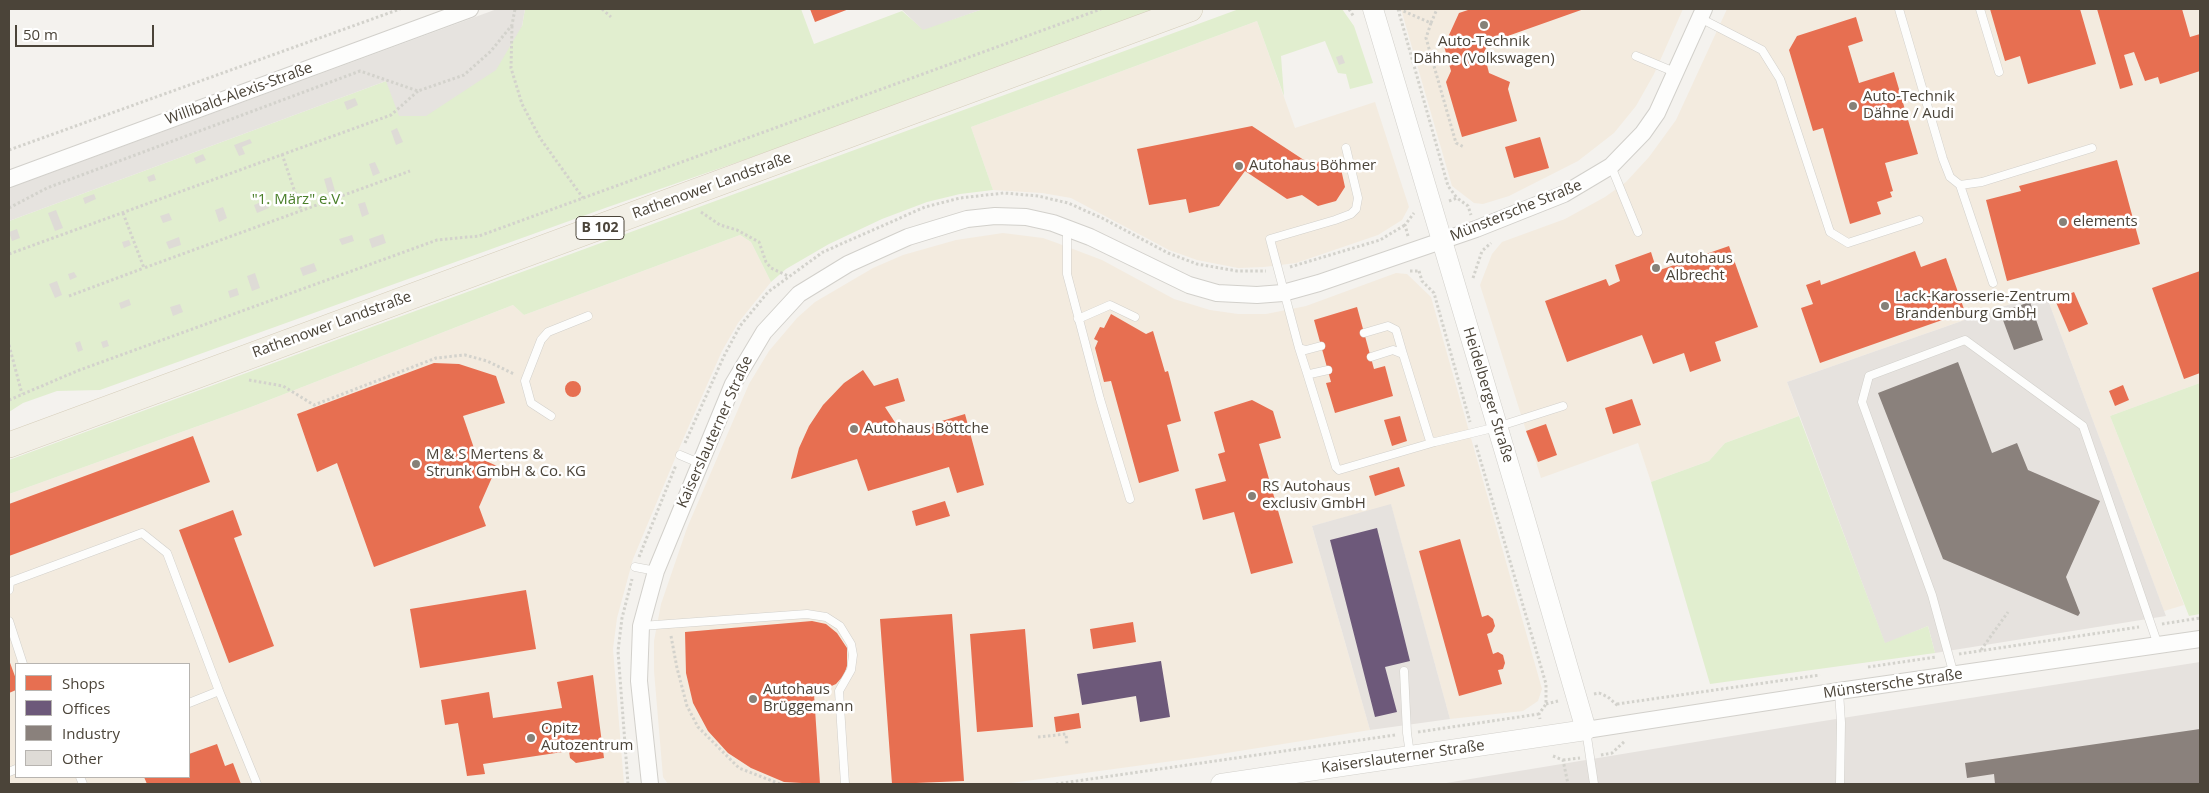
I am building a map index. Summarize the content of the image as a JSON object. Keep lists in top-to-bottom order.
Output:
{
  "streets": {
    "main road": ["Rathenower Landstraße", "B 102"],
    "street": [
      "Willibald-Alexis-Straße",
      "Münstersche Straße",
      "Heidelberger Straße",
      "Kaiserslauterner Straße"
    ]
  },
  "crossings": [
    ["Münstersche Straße", "Heidelberger Straße"],
    ["Münstersche Straße", "Kaiserslauterner Straße"],
    ["Heidelberger Straße", "Kaiserslauterner Straße"]
  ],
  "parks": ["\"1. März\" e.V."],
  "places": [
    "Auto-Technik Dähne (Volkswagen)",
    "Auto-Technik Dähne / Audi",
    "Autohaus Böhmer",
    "elements",
    "Autohaus Albrecht",
    "Lack-Karosserie-Zentrum Brandenburg GmbH",
    "Autohaus Böttche",
    "M & S Mertens & Strunk GmbH & Co. KG",
    "RS Autohaus exclusiv GmbH",
    "Autohaus Brüggemann",
    "Opitz Autozentrum"
  ],
  "legend": [
    "Shops",
    "Offices",
    "Industry",
    "Other"
  ],
  "scale_bar": "50 m"
}
